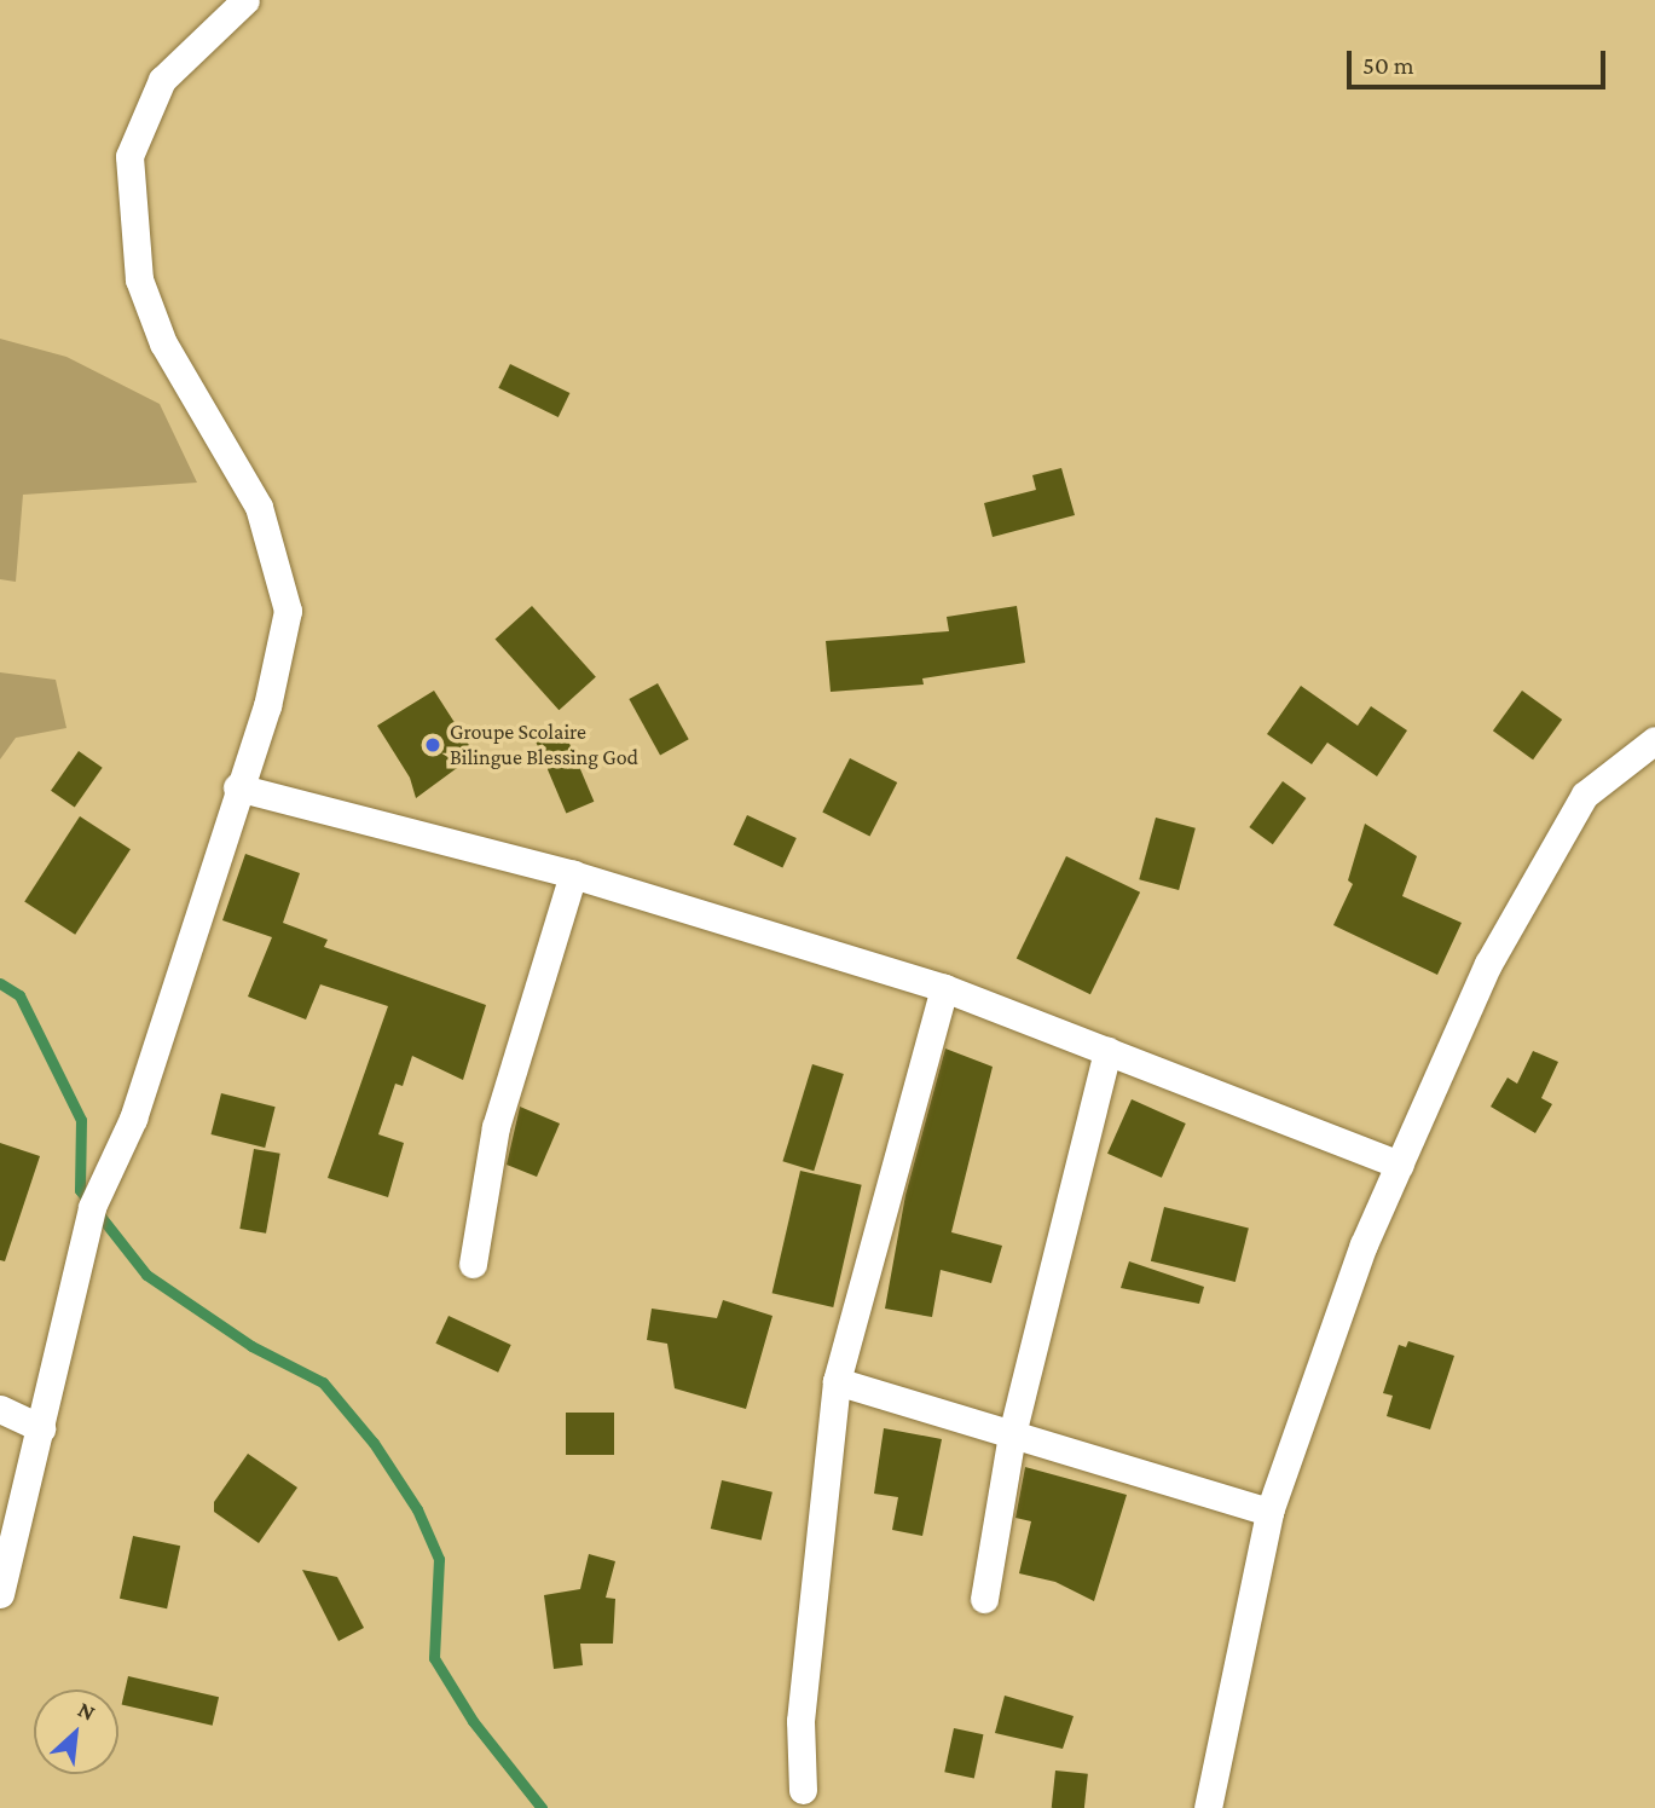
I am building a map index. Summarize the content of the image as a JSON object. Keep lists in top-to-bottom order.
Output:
{
  "places": ["Groupe Scolaire Bilingue Blessing God"],
  "scale_bar": "50 m",
  "north": "top right"
}
